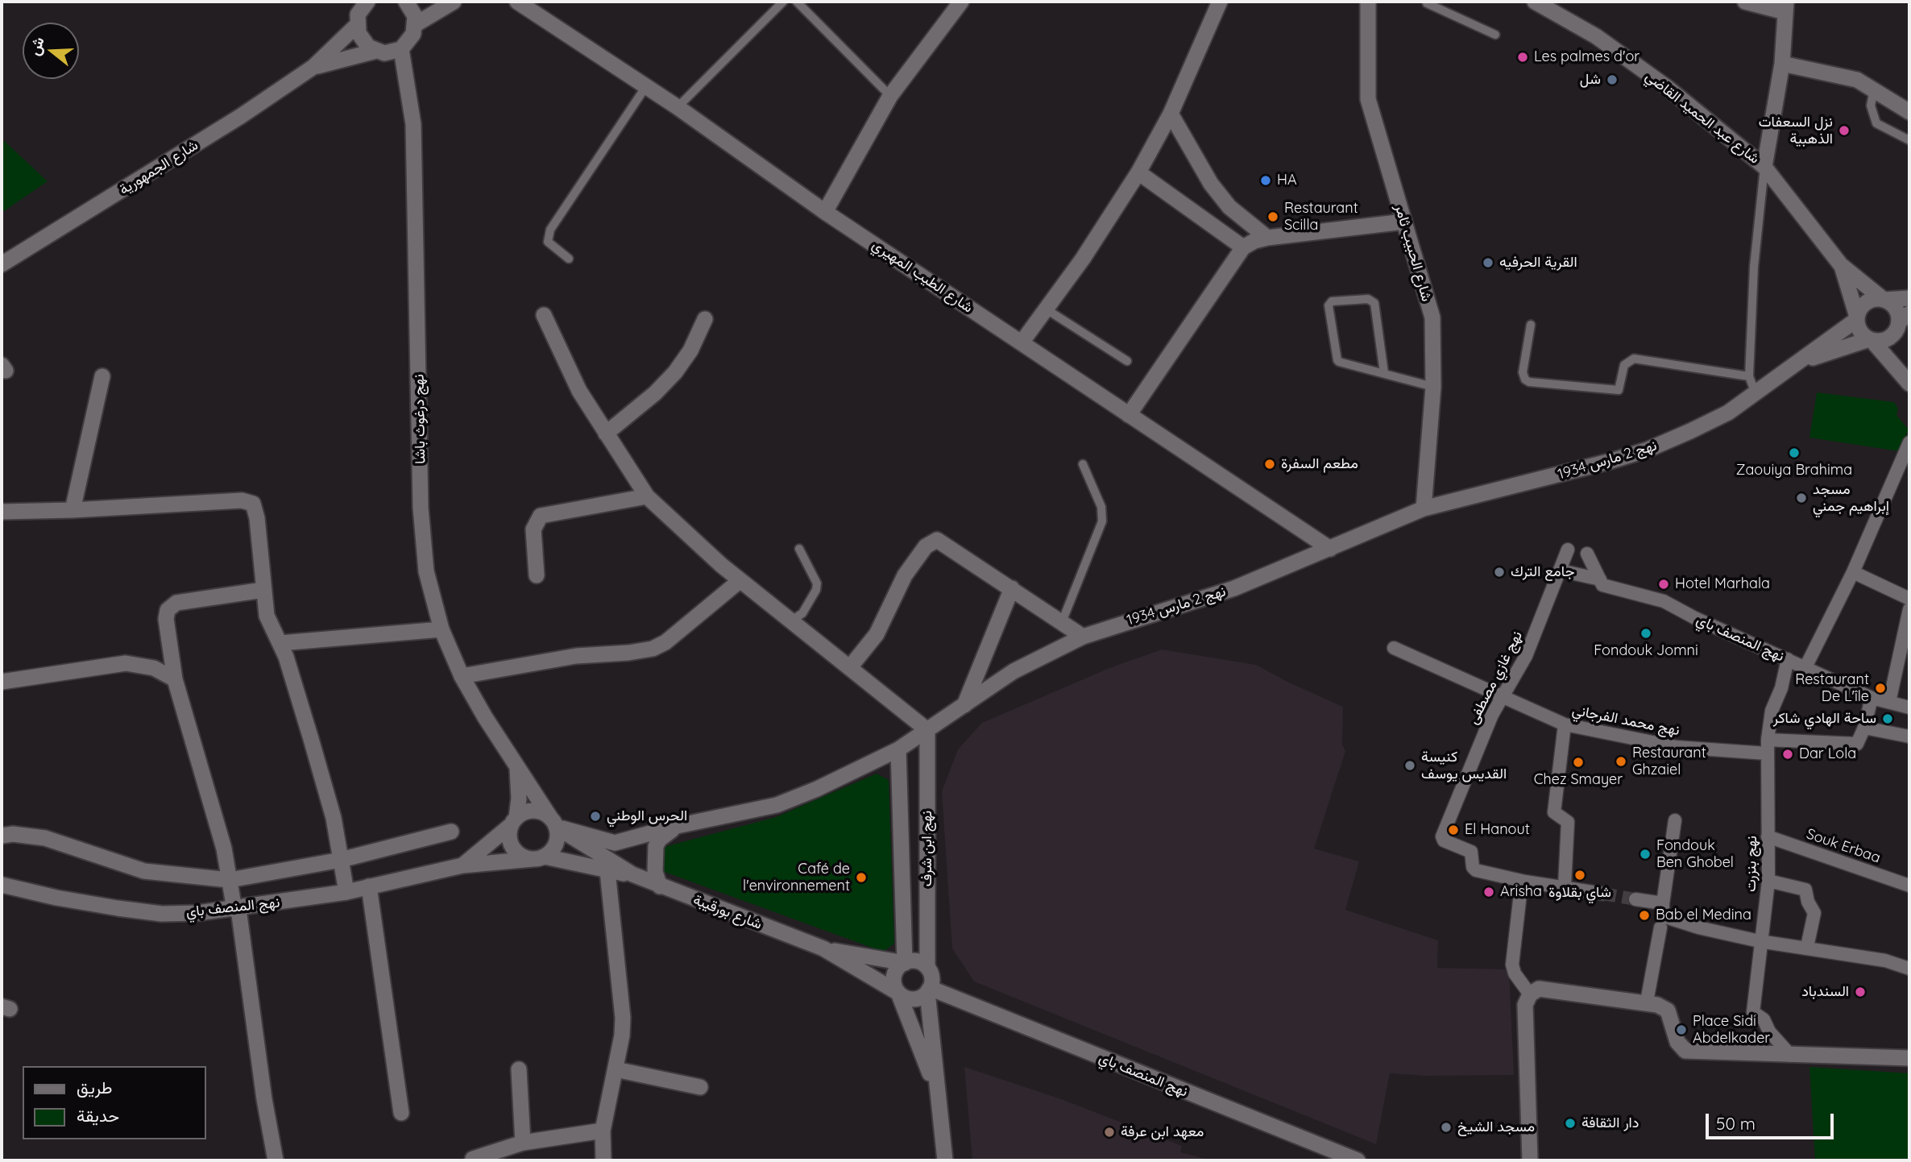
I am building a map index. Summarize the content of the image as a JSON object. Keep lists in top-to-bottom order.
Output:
{
  "streets": {
    "street": [
      "شارع عبد الحميد القاضي",
      "شارع الجمهورية",
      "شارع الحبيب ثامر",
      "شارع الطيب المهيري",
      "نهج درغوث باشا",
      "نهج 2 مارس 1934",
      "نهج المنصف باي",
      "نهج غازي مصطفى",
      "نهج محمد الفرجاني",
      "Souk Erbaa",
      "نهج ابن شرف",
      "نهج بنزرت",
      "شارع بورقيبة"
    ]
  },
  "crossings": [
    ["شارع عبد الحميد القاضي", "نهج 2 مارس 1934"],
    ["شارع الجمهورية", "نهج درغوث باشا"],
    ["شارع الحبيب ثامر", "نهج 2 مارس 1934"],
    ["شارع الطيب المهيري", "نهج 2 مارس 1934"],
    ["نهج درغوث باشا", "نهج 2 مارس 1934"],
    ["نهج درغوث باشا", "شارع بورقيبة"],
    ["نهج 2 مارس 1934", "نهج ابن شرف"],
    ["نهج 2 مارس 1934", "شارع بورقيبة"],
    ["نهج المنصف باي", "نهج ابن شرف"],
    ["نهج المنصف باي", "نهج بنزرت"],
    ["نهج المنصف باي", "شارع بورقيبة"],
    ["نهج غازي مصطفى", "نهج محمد الفرجاني"],
    ["نهج محمد الفرجاني", "نهج بنزرت"],
    ["Souk Erbaa", "نهج بنزرت"],
    ["نهج ابن شرف", "شارع بورقيبة"]
  ],
  "places": [
    "Les palmes d'or",
    "شل",
    "نزل السعفات الذهبية",
    "HA",
    "Restaurant Scilla",
    "القرية الحرفيه",
    "Zaouiya Brahima",
    "مطعم السفرة",
    "مسجد إبراهيم جمني",
    "جامع الترك",
    "Hotel Marhala",
    "Fondouk Jomni",
    "Restaurant De L'île",
    "ساحة الهادي شاكر",
    "Dar Lola",
    "Restaurant Ghzaiel",
    "Chez Smayer",
    "كنيسة القديس يوسف",
    "الحرس الوطني",
    "El Hanout",
    "Fondouk Ben Ghobel",
    "شاي بقلاوة",
    "Café de l'environnement",
    "Arisha",
    "Bab el Medina",
    "السندباد",
    "Place Sidi Abdelkader",
    "دار الثقافة",
    "مسجد الشيخ",
    "معهد ابن عرفة"
  ],
  "legend": ["طريق", "حديقة"],
  "scale_bar": "50 m",
  "north": "left"
}
